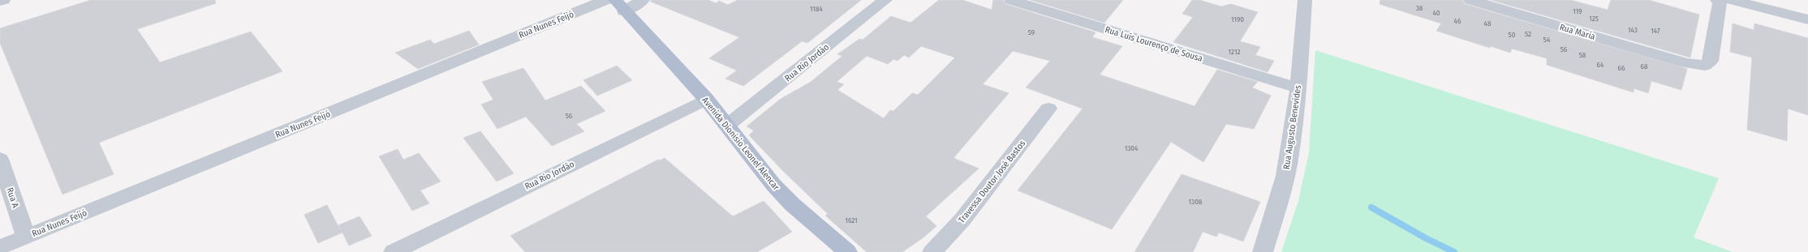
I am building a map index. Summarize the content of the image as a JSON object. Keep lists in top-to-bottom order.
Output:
{
  "streets": {
    "main road": ["Avenida Dionísio Leonel Alencar"],
    "street": [
      "Rua Nunes Feijó",
      "Rua Maria",
      "Rua Luís Lourenço de Sousa",
      "Rua Rio Jordão",
      "Rua Augusto Benevides",
      "Travessa Doutor José Bastos",
      "Rua A"
    ]
  },
  "crossings": [
    ["Rua Nunes Feijó", "Rua A"],
    ["Rua Luís Lourenço de Sousa", "Rua Augusto Benevides"],
    ["Rua Rio Jordão", "Avenida Dionísio Leonel Alencar"]
  ],
  "house_numbers": [
    "38",
    "1184",
    "119",
    "40",
    "125",
    "1190",
    "46",
    "48",
    "143",
    "147",
    "59",
    "52",
    "50",
    "54",
    "56",
    "1212",
    "58",
    "64",
    "68",
    "66",
    "56",
    "1304",
    "1308",
    "1621"
  ]
}
